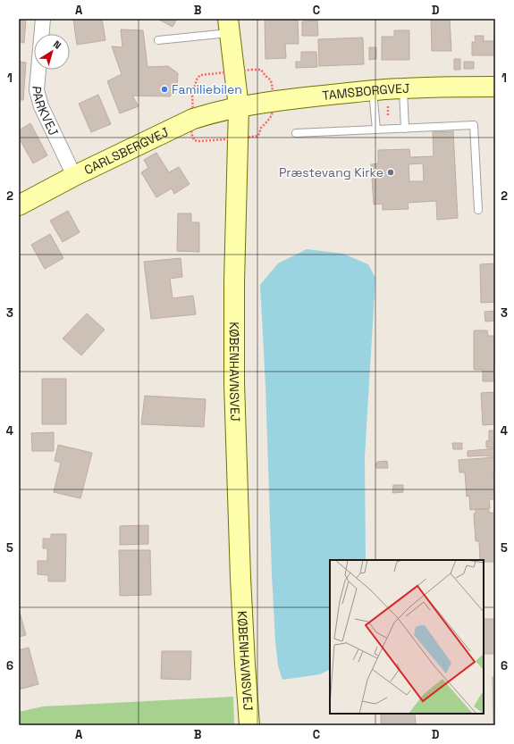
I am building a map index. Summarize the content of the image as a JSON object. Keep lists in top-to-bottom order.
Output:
{
  "streets": {
    "street": [
      "TAMSBORGVEJ",
      "PARKVEJ",
      "CARLSBERGVEJ",
      "KØBENHAVNSVEJ"
    ]
  },
  "crossings": [
    ["TAMSBORGVEJ", "CARLSBERGVEJ"],
    ["TAMSBORGVEJ", "KØBENHAVNSVEJ"],
    ["PARKVEJ", "CARLSBERGVEJ"],
    ["CARLSBERGVEJ", "KØBENHAVNSVEJ"]
  ],
  "places": ["Familiebilen", "Præstevang Kirke"],
  "north": "top right",
  "grid": {
    "columns": [
      "A",
      "B",
      "C",
      "D"
    ],
    "rows": [
      "1",
      "2",
      "3",
      "4",
      "5",
      "6"
    ]
  }
}
